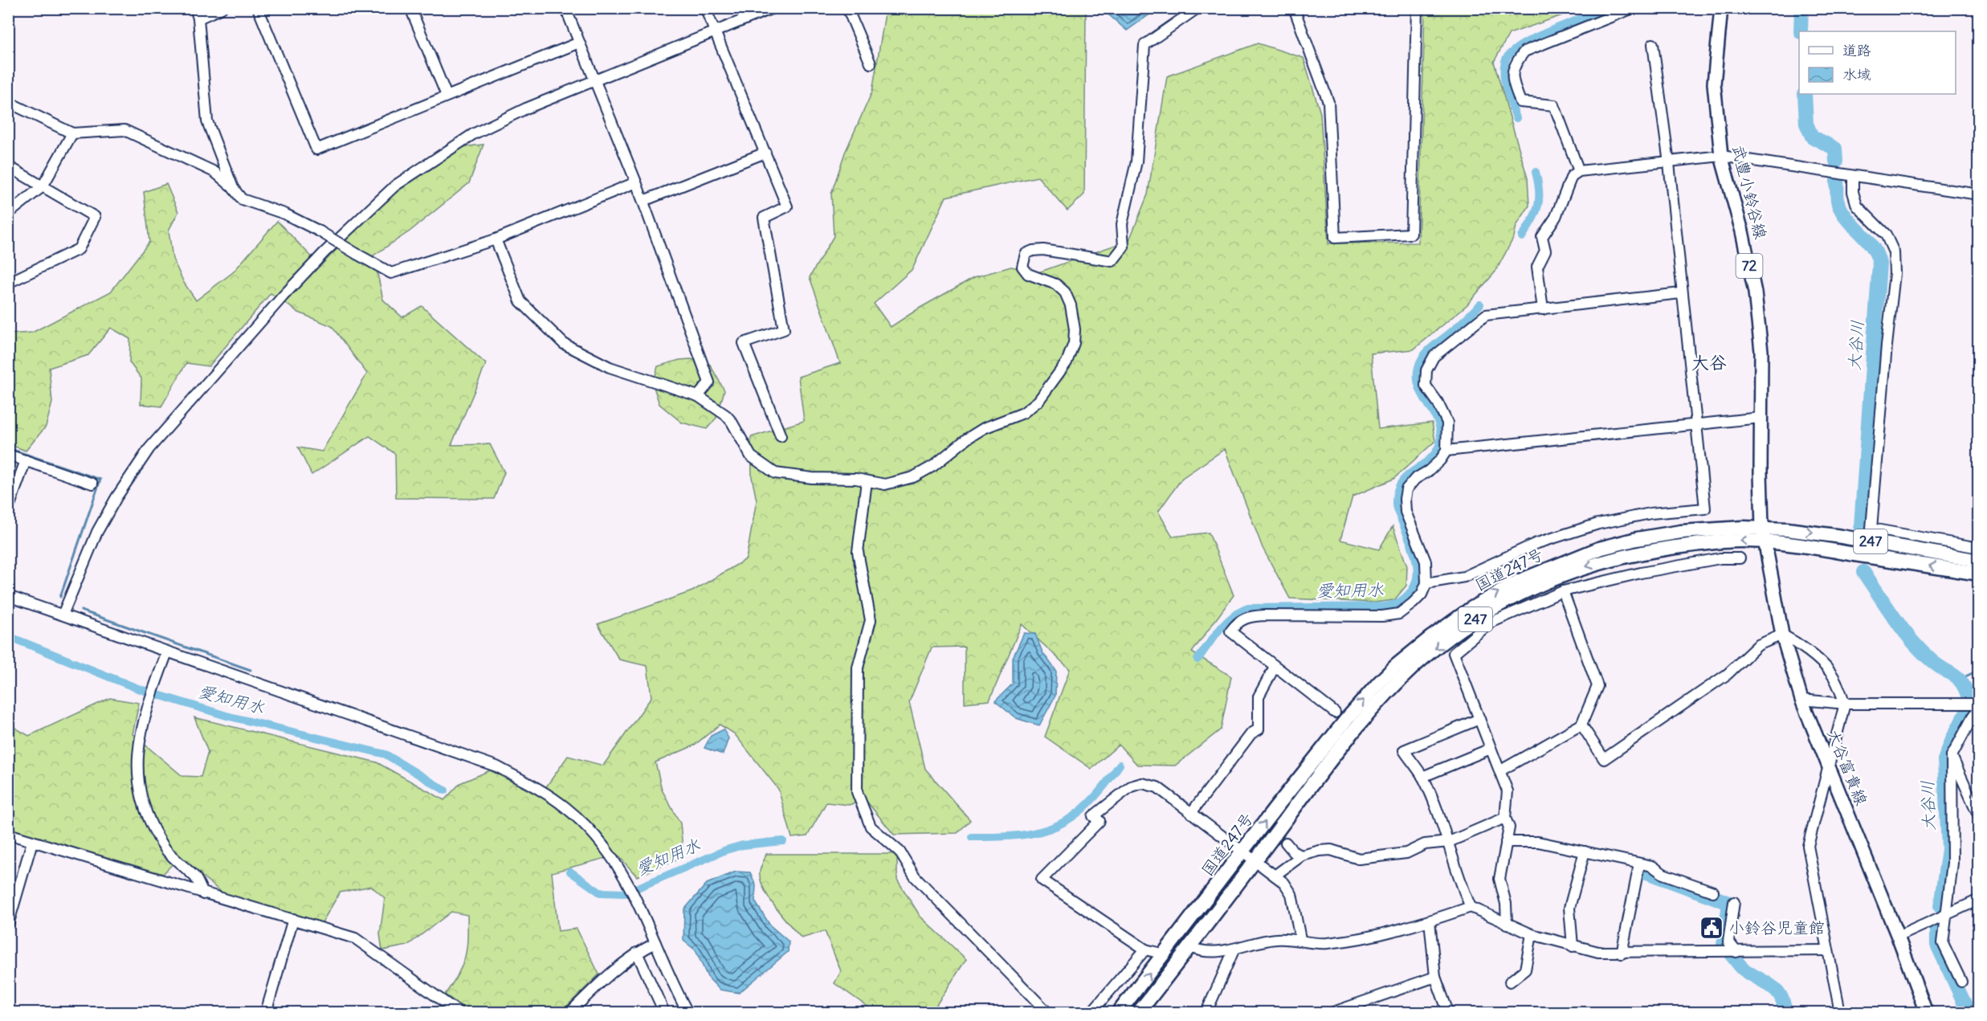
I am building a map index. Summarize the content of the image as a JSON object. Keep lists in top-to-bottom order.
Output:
{
  "streets": {
    "highway": ["247", "国道247号"],
    "main road": ["武豊小鈴谷線", "72", "大谷富貴線"]
  },
  "crossings": [
    ["武豊小鈴谷線", "国道247号"],
    ["武豊小鈴谷線", "大谷富貴線"],
    ["国道247号", "大谷富貴線"]
  ],
  "districts": ["大谷"],
  "water": ["大谷川", "愛知用水"],
  "places": {
    "public building": ["小鈴谷児童館"]
  },
  "legend": ["道路", "水域"]
}
